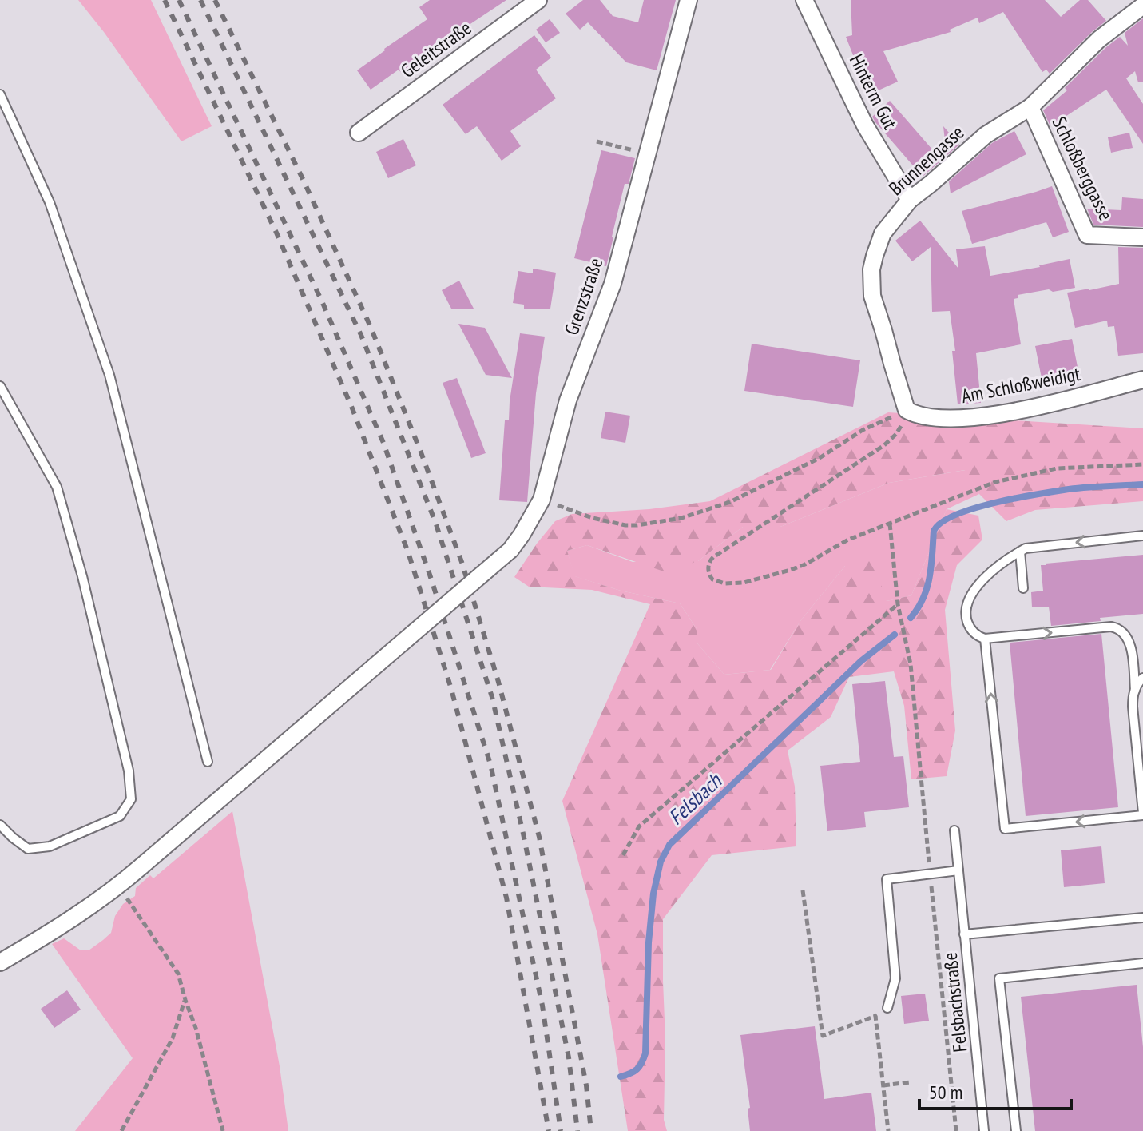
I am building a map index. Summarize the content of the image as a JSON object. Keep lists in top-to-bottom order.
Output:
{
  "streets": {
    "street": [
      "Geleitstraße",
      "Hinterm Gut",
      "Brunnengasse",
      "Schloßberggasse",
      "Grenzstraße",
      "Am Schloßweidigt"
    ],
    "lane": ["Felsbachstraße"]
  },
  "crossings": [
    ["Hinterm Gut", "Brunnengasse"],
    ["Brunnengasse", "Schloßberggasse"],
    ["Brunnengasse", "Am Schloßweidigt"]
  ],
  "water": ["Felsbach"],
  "scale_bar": "50 m"
}
